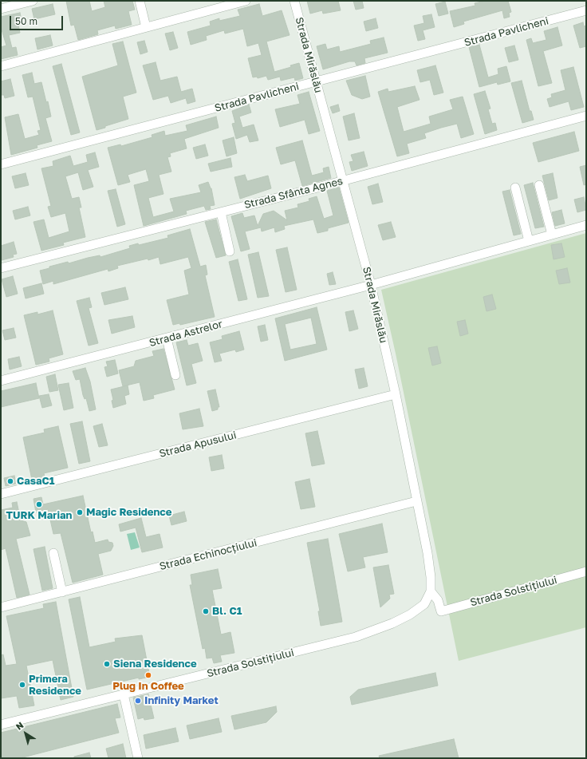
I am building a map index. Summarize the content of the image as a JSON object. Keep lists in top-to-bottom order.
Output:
{
  "streets": {
    "street": [
      "Strada Pavlicheni",
      "Strada Mirăslău",
      "Strada Sfânta Agnes",
      "Strada Astrelor",
      "Strada Apusului",
      "Strada Echinocțiului",
      "Strada Solstițiului"
    ]
  },
  "crossings": [
    ["Strada Pavlicheni", "Strada Mirăslău"],
    ["Strada Mirăslău", "Strada Sfânta Agnes"],
    ["Strada Mirăslău", "Strada Astrelor"],
    ["Strada Mirăslău", "Strada Apusului"],
    ["Strada Mirăslău", "Strada Echinocțiului"],
    ["Strada Mirăslău", "Strada Solstițiului"]
  ],
  "places": [
    "CasaC1",
    "TURK Marian",
    "Magic Residence",
    "Bl. C1",
    "Siena Residence",
    "Plug In Coffee",
    "Primera Residence",
    "Infinity Market"
  ],
  "scale_bar": "50 m",
  "north": "top left"
}
